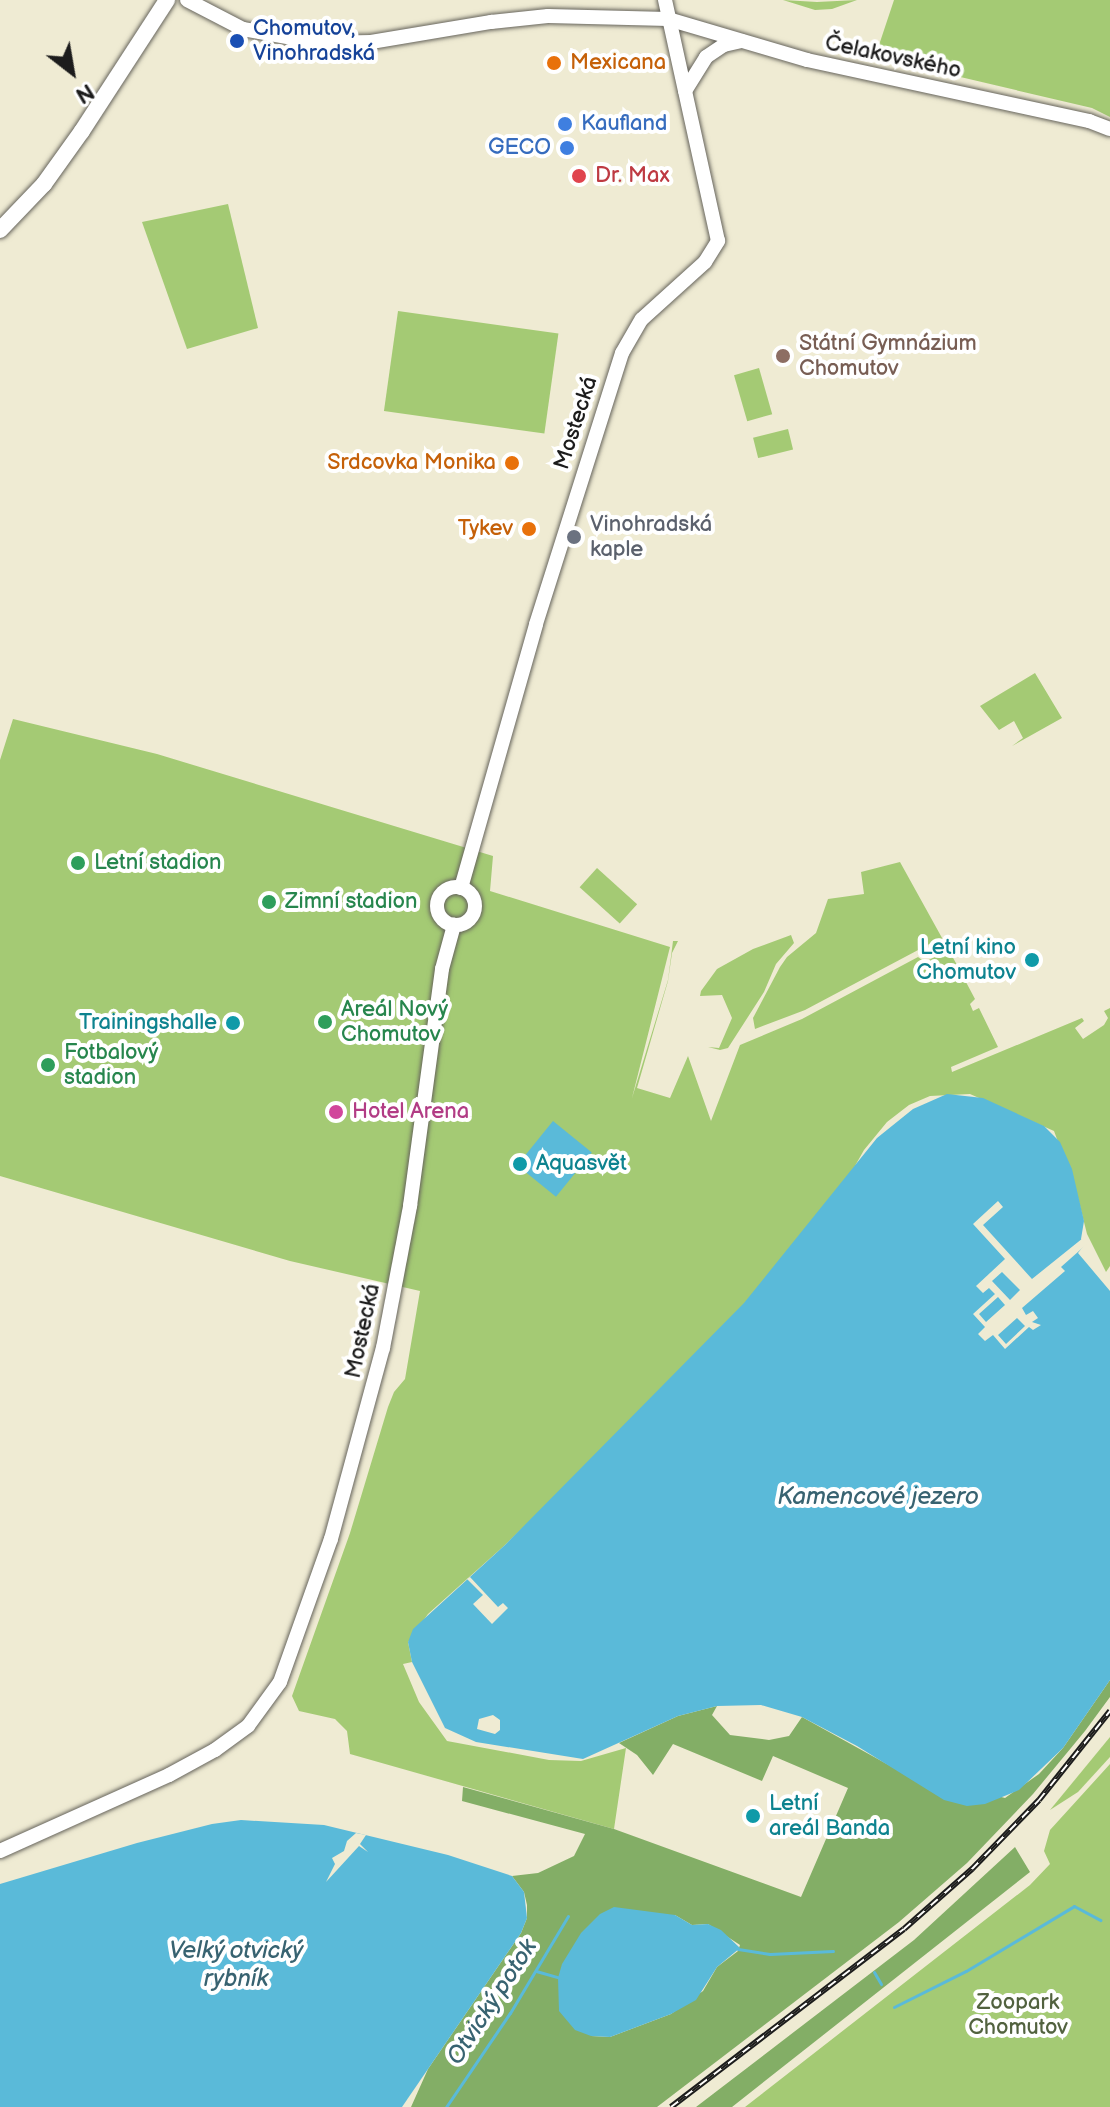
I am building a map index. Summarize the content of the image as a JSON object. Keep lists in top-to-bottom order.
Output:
{
  "streets": {
    "street": ["Čelakovského", "Mostecká"]
  },
  "crossings": [
    ["Čelakovského", "Mostecká"]
  ],
  "water": ["Kamencové jezero", "Velký otvický rybník", "Otvický potok"],
  "parks": ["Zoopark Chomutov"],
  "places": [
    "Chomutov, Vinohradská",
    "Mexicana",
    "Kaufland",
    "GECO",
    "Dr. Max",
    "Státní Gymnázium Chomutov",
    "Srdcovka Monika",
    "Tykev",
    "Vinohradská kaple",
    "Letní stadion",
    "Zimní stadion",
    "Letní kino Chomutov",
    "Areál Nový Chomutov",
    "Trainingshalle",
    "Fotbalový stadion",
    "Hotel Arena",
    "Aquasvět",
    "Letní areál Banda"
  ],
  "north": "bottom right"
}
